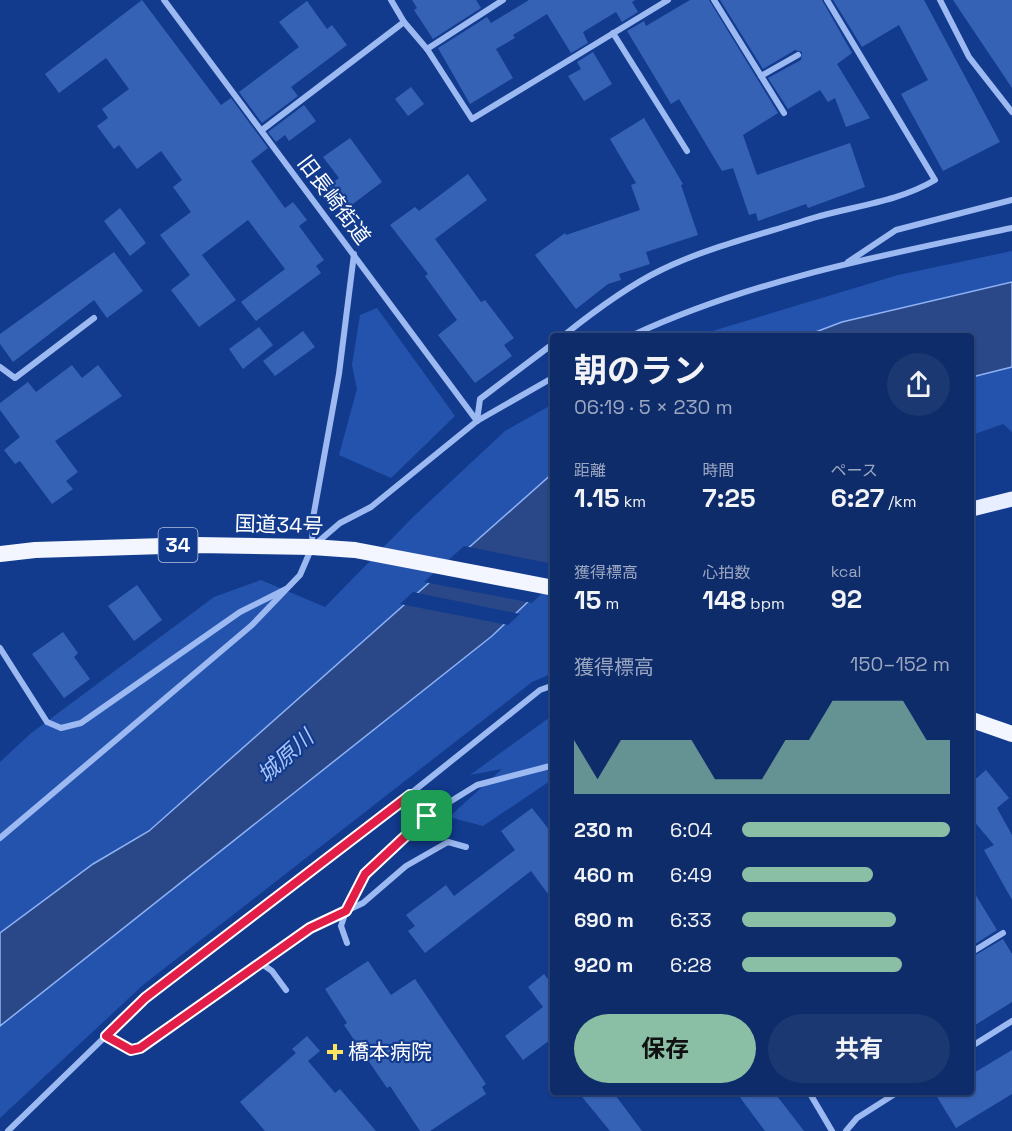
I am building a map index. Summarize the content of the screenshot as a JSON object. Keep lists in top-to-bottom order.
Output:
{
  "streets": {
    "highway": ["国道34号", "34"],
    "street": ["旧長崎街道"]
  },
  "water": ["城原川"],
  "places": {
    "health": ["橋本病院"]
  },
  "page": {
    "heading": ["朝のラン", "06:19 · 5 × 230 m"],
    "stats": [
      ["距離", "1.15 km"],
      ["時間", "7:25"],
      ["ペース", "6:27 /km"],
      ["獲得標高", "15 m"],
      ["心拍数", "148 bpm"],
      ["kcal", "92"]
    ],
    "chart": ["獲得標高", "150–152 m"],
    "list": [
      {
        "name": "230 m",
        "note": "6:04"
      },
      {
        "name": "460 m",
        "note": "6:49"
      },
      {
        "name": "690 m",
        "note": "6:33"
      },
      {
        "name": "920 m",
        "note": "6:28"
      }
    ],
    "buttons": ["保存", "共有"]
  }
}
